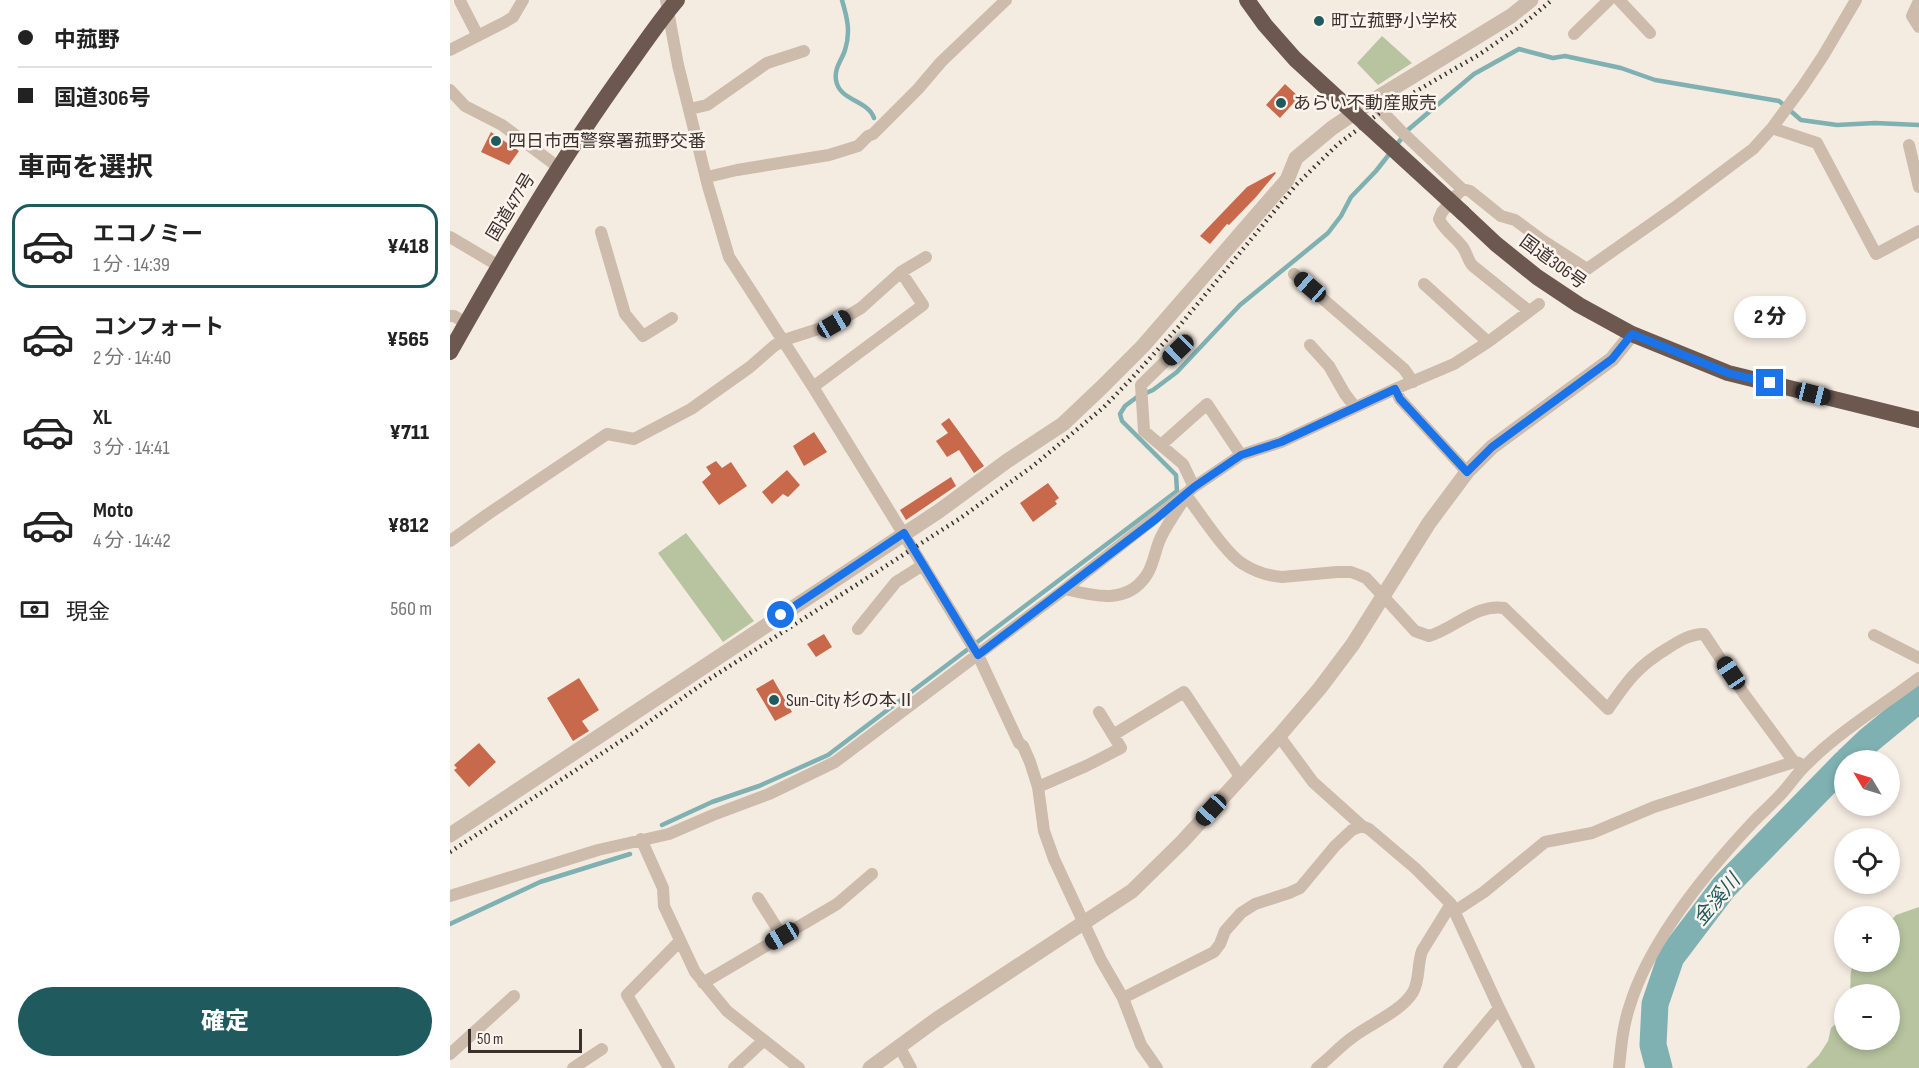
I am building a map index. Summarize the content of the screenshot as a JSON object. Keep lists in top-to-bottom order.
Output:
{
  "streets": {
    "highway": ["国道477号", "国道306号"]
  },
  "water": ["金溪川"],
  "places": [
    "町立菰野小学校",
    "あらい不動産販売",
    "四日市西警察署菰野交番",
    "Sun-City 杉の本Ⅱ"
  ],
  "scale_bar": "50 m",
  "north": "top left",
  "page": {
    "banner": ["中菰野", "国道306号"],
    "heading": "車両を選択",
    "list": [
      {
        "name": "エコノミー",
        "note": "1 分 · 14:39",
        "value": "¥418"
      },
      {
        "name": "コンフォート",
        "note": "2 分 · 14:40",
        "value": "¥565"
      },
      {
        "name": "XL",
        "note": "3 分 · 14:41",
        "value": "¥711"
      },
      {
        "name": "Moto",
        "note": "4 分 · 14:42",
        "value": "¥812"
      }
    ],
    "bubble": "2 分",
    "pay": ["現金", "560 m"],
    "map_buttons": ["+", "−"],
    "buttons": "確定",
    "scale": "50 m"
  }
}
